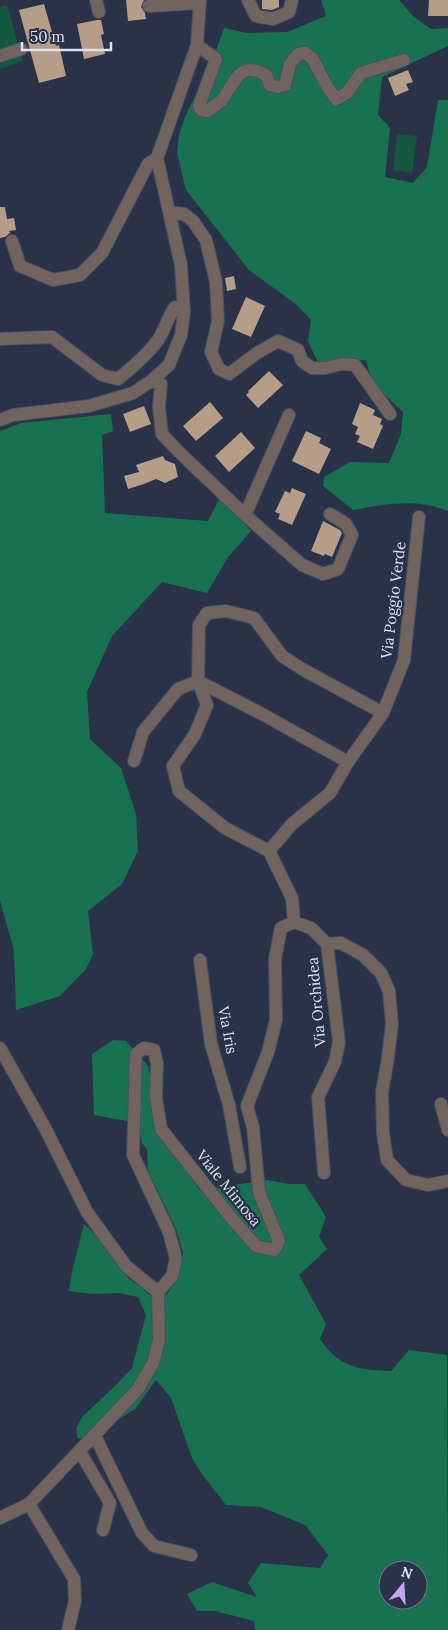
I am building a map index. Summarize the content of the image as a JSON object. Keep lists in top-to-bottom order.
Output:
{
  "streets": {
    "street": [
      "Via Poggio Verde",
      "Via Orchidea",
      "Via Iris",
      "Viale Mimosa"
    ]
  },
  "scale_bar": "50 m",
  "north": "top"
}
